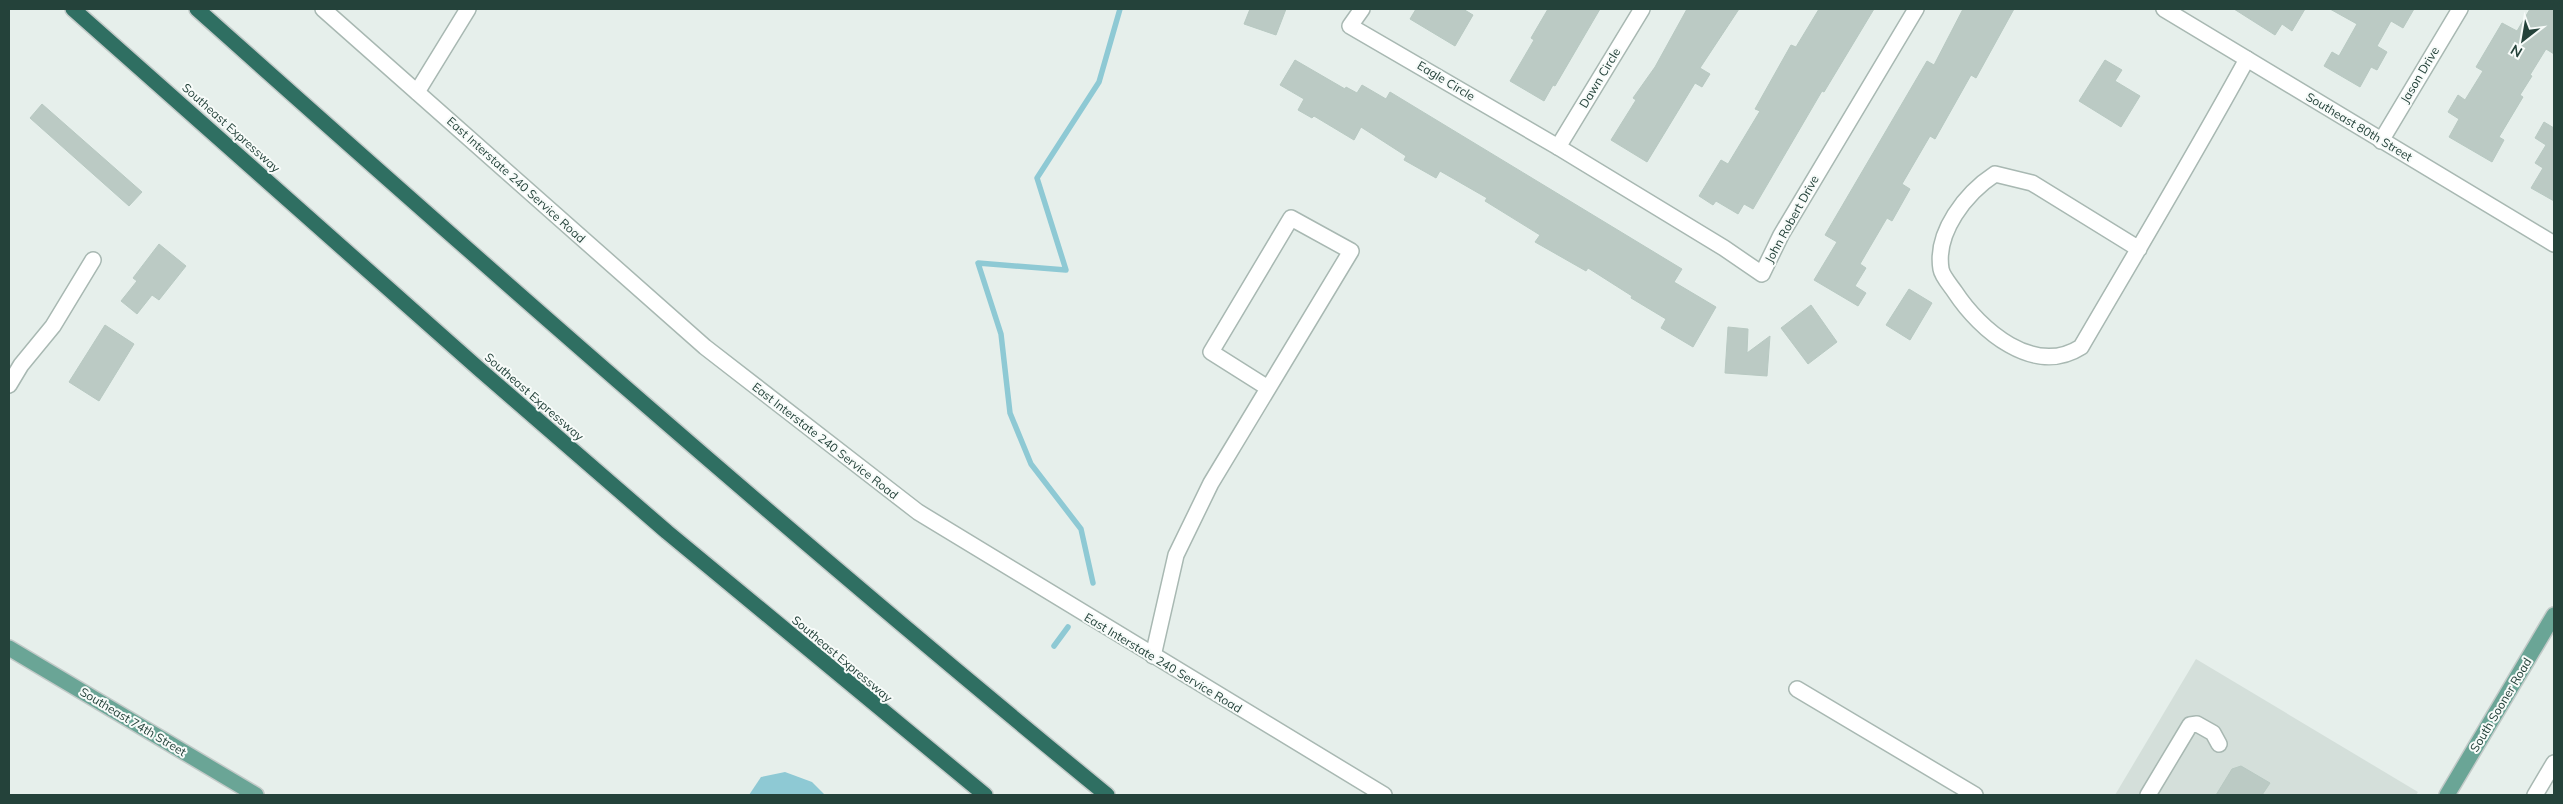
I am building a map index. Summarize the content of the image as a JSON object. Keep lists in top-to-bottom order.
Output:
{
  "streets": {
    "highway": ["Southeast Expressway"],
    "main road": ["South Sooner Road", "Southeast 74th Street"],
    "street": [
      "Jason Drive",
      "Dawn Circle",
      "Eagle Circle",
      "Southeast 80th Street",
      "East Interstate 240 Service Road",
      "John Robert Drive"
    ]
  },
  "crossings": [
    ["Jason Drive", "Southeast 80th Street"],
    ["Dawn Circle", "Eagle Circle"],
    ["Dawn Circle", "John Robert Drive"],
    ["Eagle Circle", "John Robert Drive"]
  ],
  "north": "bottom left"
}
